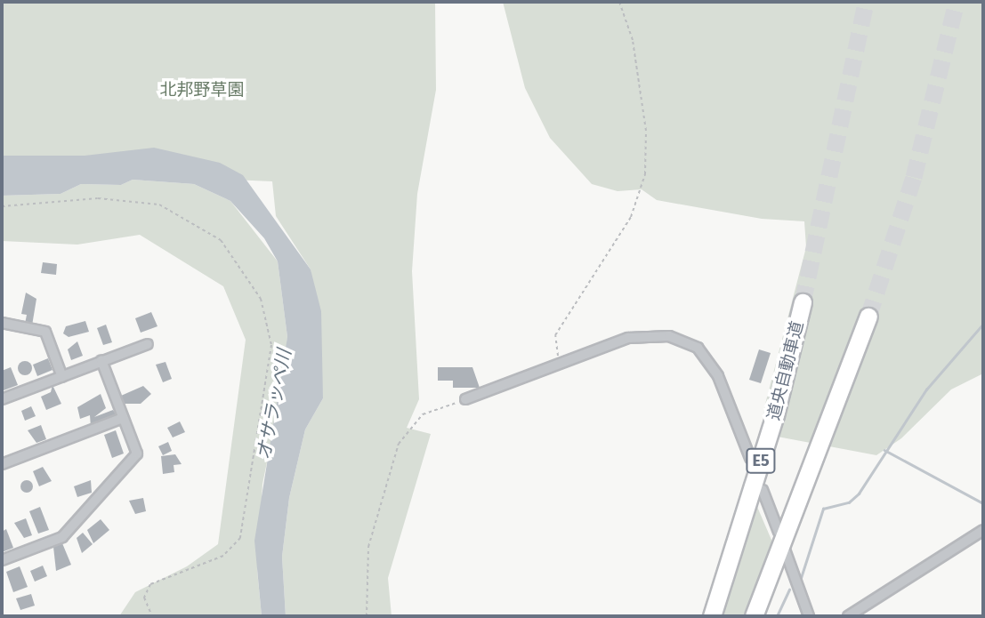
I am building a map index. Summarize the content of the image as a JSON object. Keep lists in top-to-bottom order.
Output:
{
  "streets": {
    "highway": ["道央自動車道", "E5"]
  },
  "water": ["オサラッペ川"],
  "parks": ["北邦野草園"]
}
